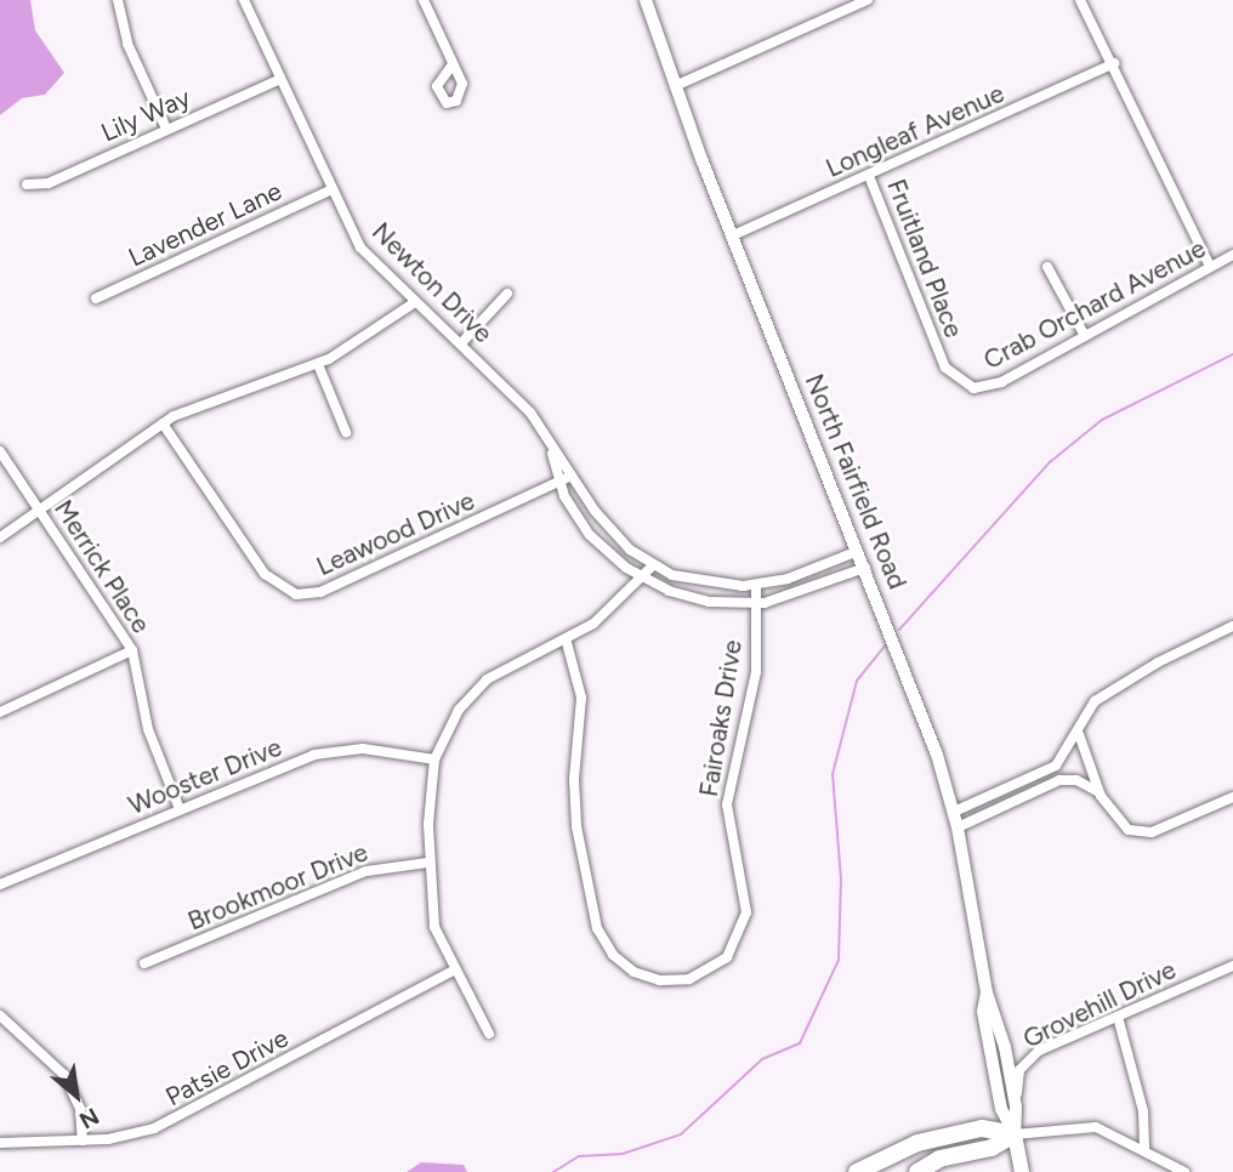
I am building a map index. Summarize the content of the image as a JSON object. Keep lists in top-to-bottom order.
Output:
{
  "streets": {
    "main road": ["North Fairfield Road"],
    "street": [
      "Lily Way",
      "Longleaf Avenue",
      "Lavender Lane",
      "Fruitland Place",
      "Newton Drive",
      "Crab Orchard Avenue",
      "Leawood Drive",
      "Merrick Place",
      "Fairoaks Drive",
      "Wooster Drive",
      "Brookmoor Drive",
      "Grovehill Drive",
      "Patsie Drive"
    ]
  },
  "crossings": [
    ["Lily Way", "Newton Drive"],
    ["Longleaf Avenue", "Fruitland Place"],
    ["Longleaf Avenue", "North Fairfield Road"],
    ["Lavender Lane", "Newton Drive"],
    ["Fruitland Place", "Crab Orchard Avenue"],
    ["Newton Drive", "North Fairfield Road"],
    ["Newton Drive", "Leawood Drive"],
    ["Newton Drive", "Fairoaks Drive"],
    ["North Fairfield Road", "Grovehill Drive"],
    ["Merrick Place", "Wooster Drive"]
  ],
  "north": "bottom right"
}
